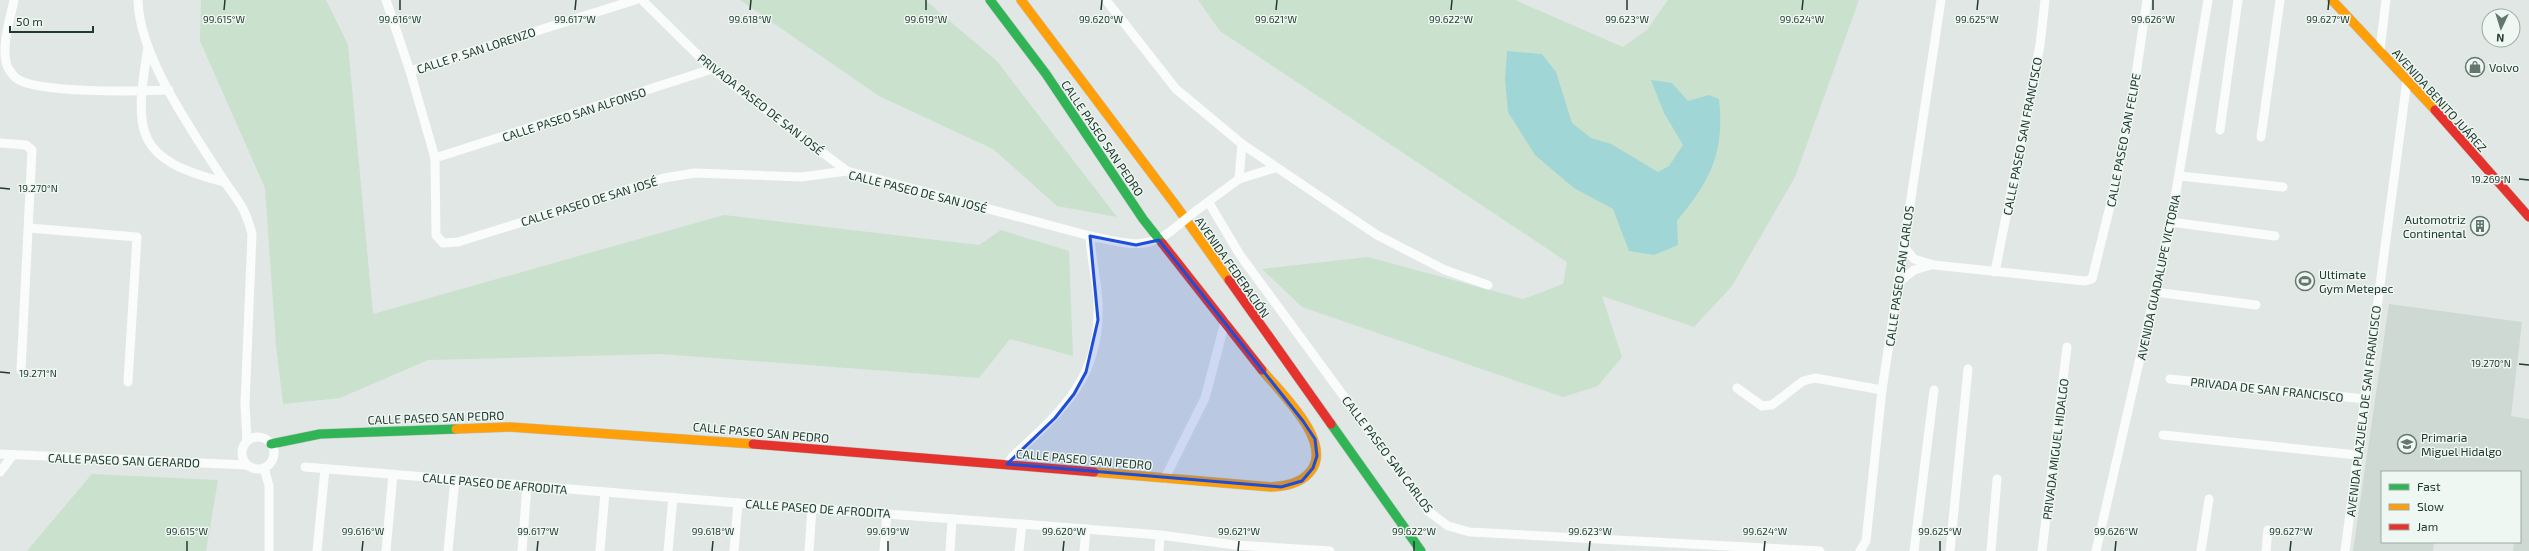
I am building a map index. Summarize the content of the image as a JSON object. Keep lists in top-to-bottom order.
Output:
{
  "streets": {
    "street": [
      "CALLE P. SAN LORENZO",
      "AVENIDA BENITO JUÁREZ",
      "PRIVADA PASEO DE SAN JOSÉ",
      "CALLE PASEO SAN ALFONSO",
      "CALLE PASEO SAN FRANCISCO",
      "CALLE PASEO SAN PEDRO",
      "CALLE PASEO SAN FELIPE",
      "CALLE PASEO DE SAN JOSÉ",
      "AVENIDA FEDERACIÓN",
      "CALLE PASEO SAN CARLOS",
      "AVENIDA GUADALUPE VICTORIA",
      "PRIVADA DE SAN FRANCISCO",
      "AVENIDA PLAZUELA DE SAN FRANCISCO",
      "PRIVADA MIGUEL HIDALGO",
      "CALLE PASEO SAN GERARDO",
      "CALLE PASEO DE AFRODITA"
    ]
  },
  "crossings": [
    ["AVENIDA BENITO JUÁREZ", "AVENIDA PLAZUELA DE SAN FRANCISCO"],
    ["PRIVADA PASEO DE SAN JOSÉ", "CALLE PASEO SAN ALFONSO"],
    ["PRIVADA PASEO DE SAN JOSÉ", "CALLE PASEO DE SAN JOSÉ"],
    ["CALLE PASEO SAN ALFONSO", "CALLE PASEO DE SAN JOSÉ"],
    ["CALLE PASEO SAN FRANCISCO", "CALLE PASEO SAN FELIPE"],
    ["CALLE PASEO SAN PEDRO", "CALLE PASEO DE SAN JOSÉ"],
    ["CALLE PASEO SAN PEDRO", "CALLE PASEO SAN GERARDO"],
    ["PRIVADA DE SAN FRANCISCO", "AVENIDA PLAZUELA DE SAN FRANCISCO"]
  ],
  "places": {
    "shop": ["Volvo"],
    "building": ["Automotriz Continental"],
    "sports": ["Ultimate Gym Metepec"],
    "school or university": ["Primaria Miguel Hidalgo"]
  },
  "legend": ["Fast", "Slow", "Jam"],
  "scale_bar": "50 m",
  "north": "bottom",
  "coordinates": [
    "99.615°W",
    "99.616°W",
    "99.617°W",
    "99.618°W",
    "99.619°W",
    "99.620°W",
    "99.621°W",
    "99.622°W",
    "99.623°W",
    "99.624°W",
    "99.625°W",
    "99.626°W",
    "99.627°W",
    "19.269°N",
    "19.270°N",
    "19.271°N"
  ]
}
